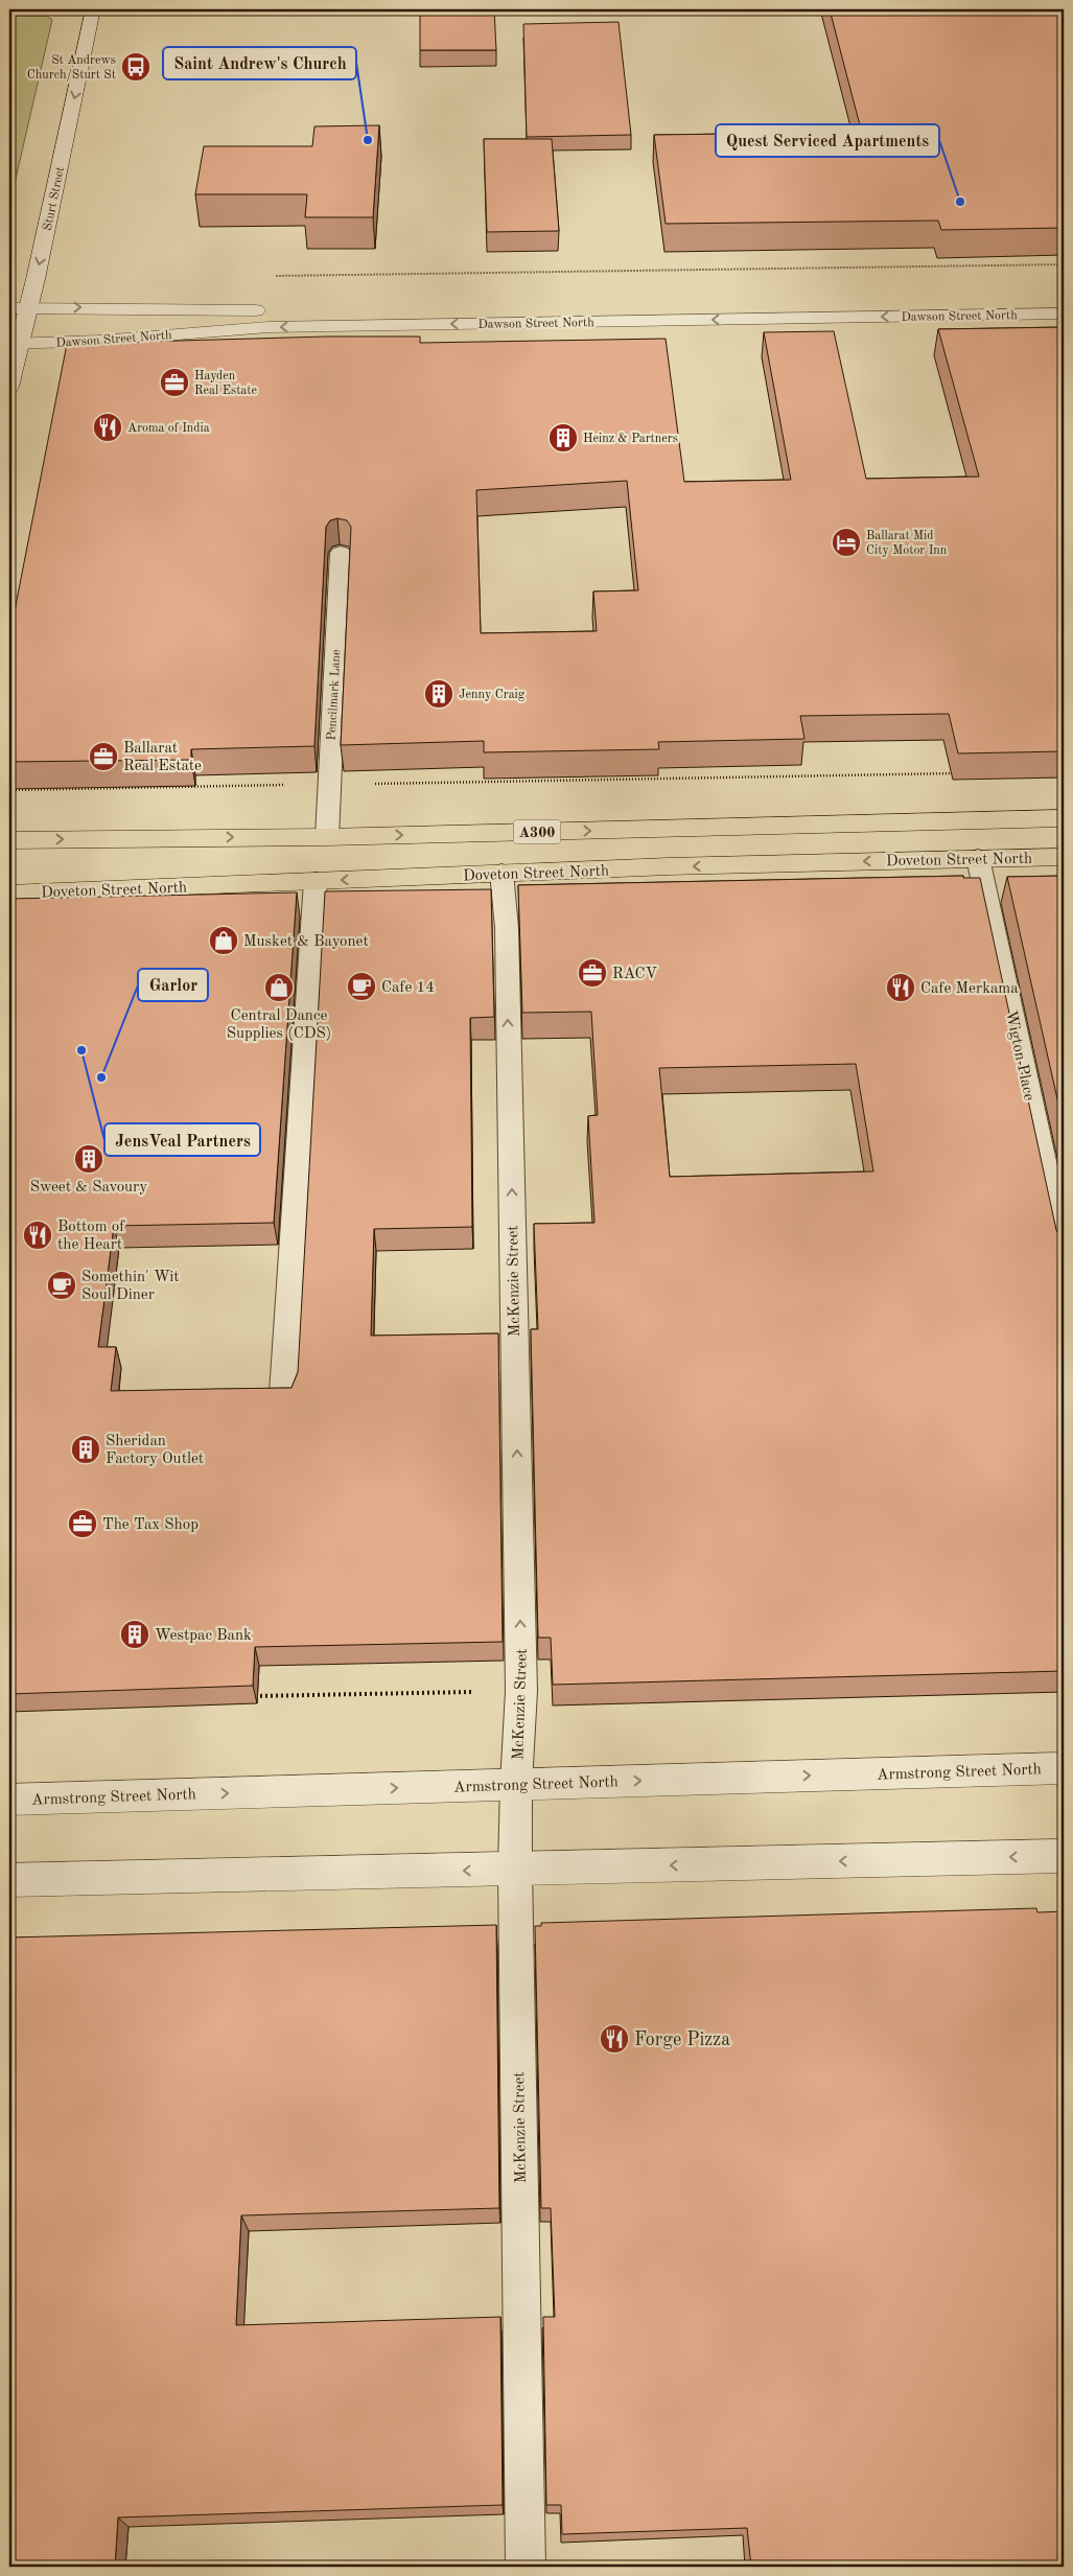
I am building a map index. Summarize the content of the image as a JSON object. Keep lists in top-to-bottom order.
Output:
{
  "streets": {
    "highway": ["A300", "Doveton Street North"],
    "street": ["Sturt Street", "Dawson Street North", "Armstrong Street North"],
    "lane": ["Pencilmark Lane", "Wigton Place", "McKenzie Street"]
  },
  "crossings": [
    ["Sturt Street", "Dawson Street North"],
    ["Pencilmark Lane", "A300"],
    ["Doveton Street North", "Wigton Place"],
    ["Doveton Street North", "McKenzie Street"],
    ["McKenzie Street", "Armstrong Street North"]
  ],
  "one_way": ["Sturt Street"],
  "places": {
    "bus stop": ["St Andrews Church/Sturt St"],
    "other": [
      "Saint Andrew's Church",
      "Quest Serviced Apartments",
      "JensVeal Partners",
      "Garlor"
    ],
    "office": [
      "Hayden Real Estate",
      "Ballarat Real Estate",
      "RACV",
      "The Tax Shop"
    ],
    "restaurant": [
      "Aroma of India",
      "Cafe Merkama",
      "Bottom of the Heart",
      "Forge Pizza"
    ],
    "building": [
      "Heinz & Partners",
      "Jenny Craig",
      "Sweet & Savoury",
      "Sheridan Factory Outlet",
      "Westpac Bank"
    ],
    "hotel": ["Ballarat Mid City Motor Inn"],
    "shop": ["Musket & Bayonet", "Central Dance Supplies (CDS)"],
    "cafe": ["Cafe 14", "Somethin' Wit Soul Diner"]
  }
}
